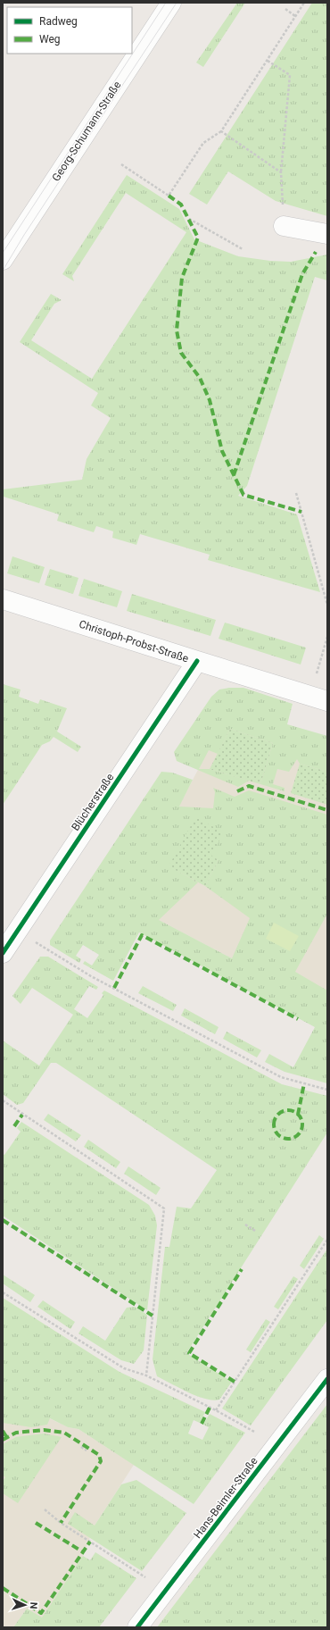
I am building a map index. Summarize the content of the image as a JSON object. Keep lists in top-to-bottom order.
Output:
{
  "streets": {
    "street": [
      "Georg-Schumann-Straße",
      "Christoph-Probst-Straße",
      "Blücherstraße",
      "Hans-Beimler-Straße"
    ]
  },
  "crossings": [
    ["Christoph-Probst-Straße", "Blücherstraße"]
  ],
  "legend": ["Radweg", "Weg"],
  "north": "right"
}
